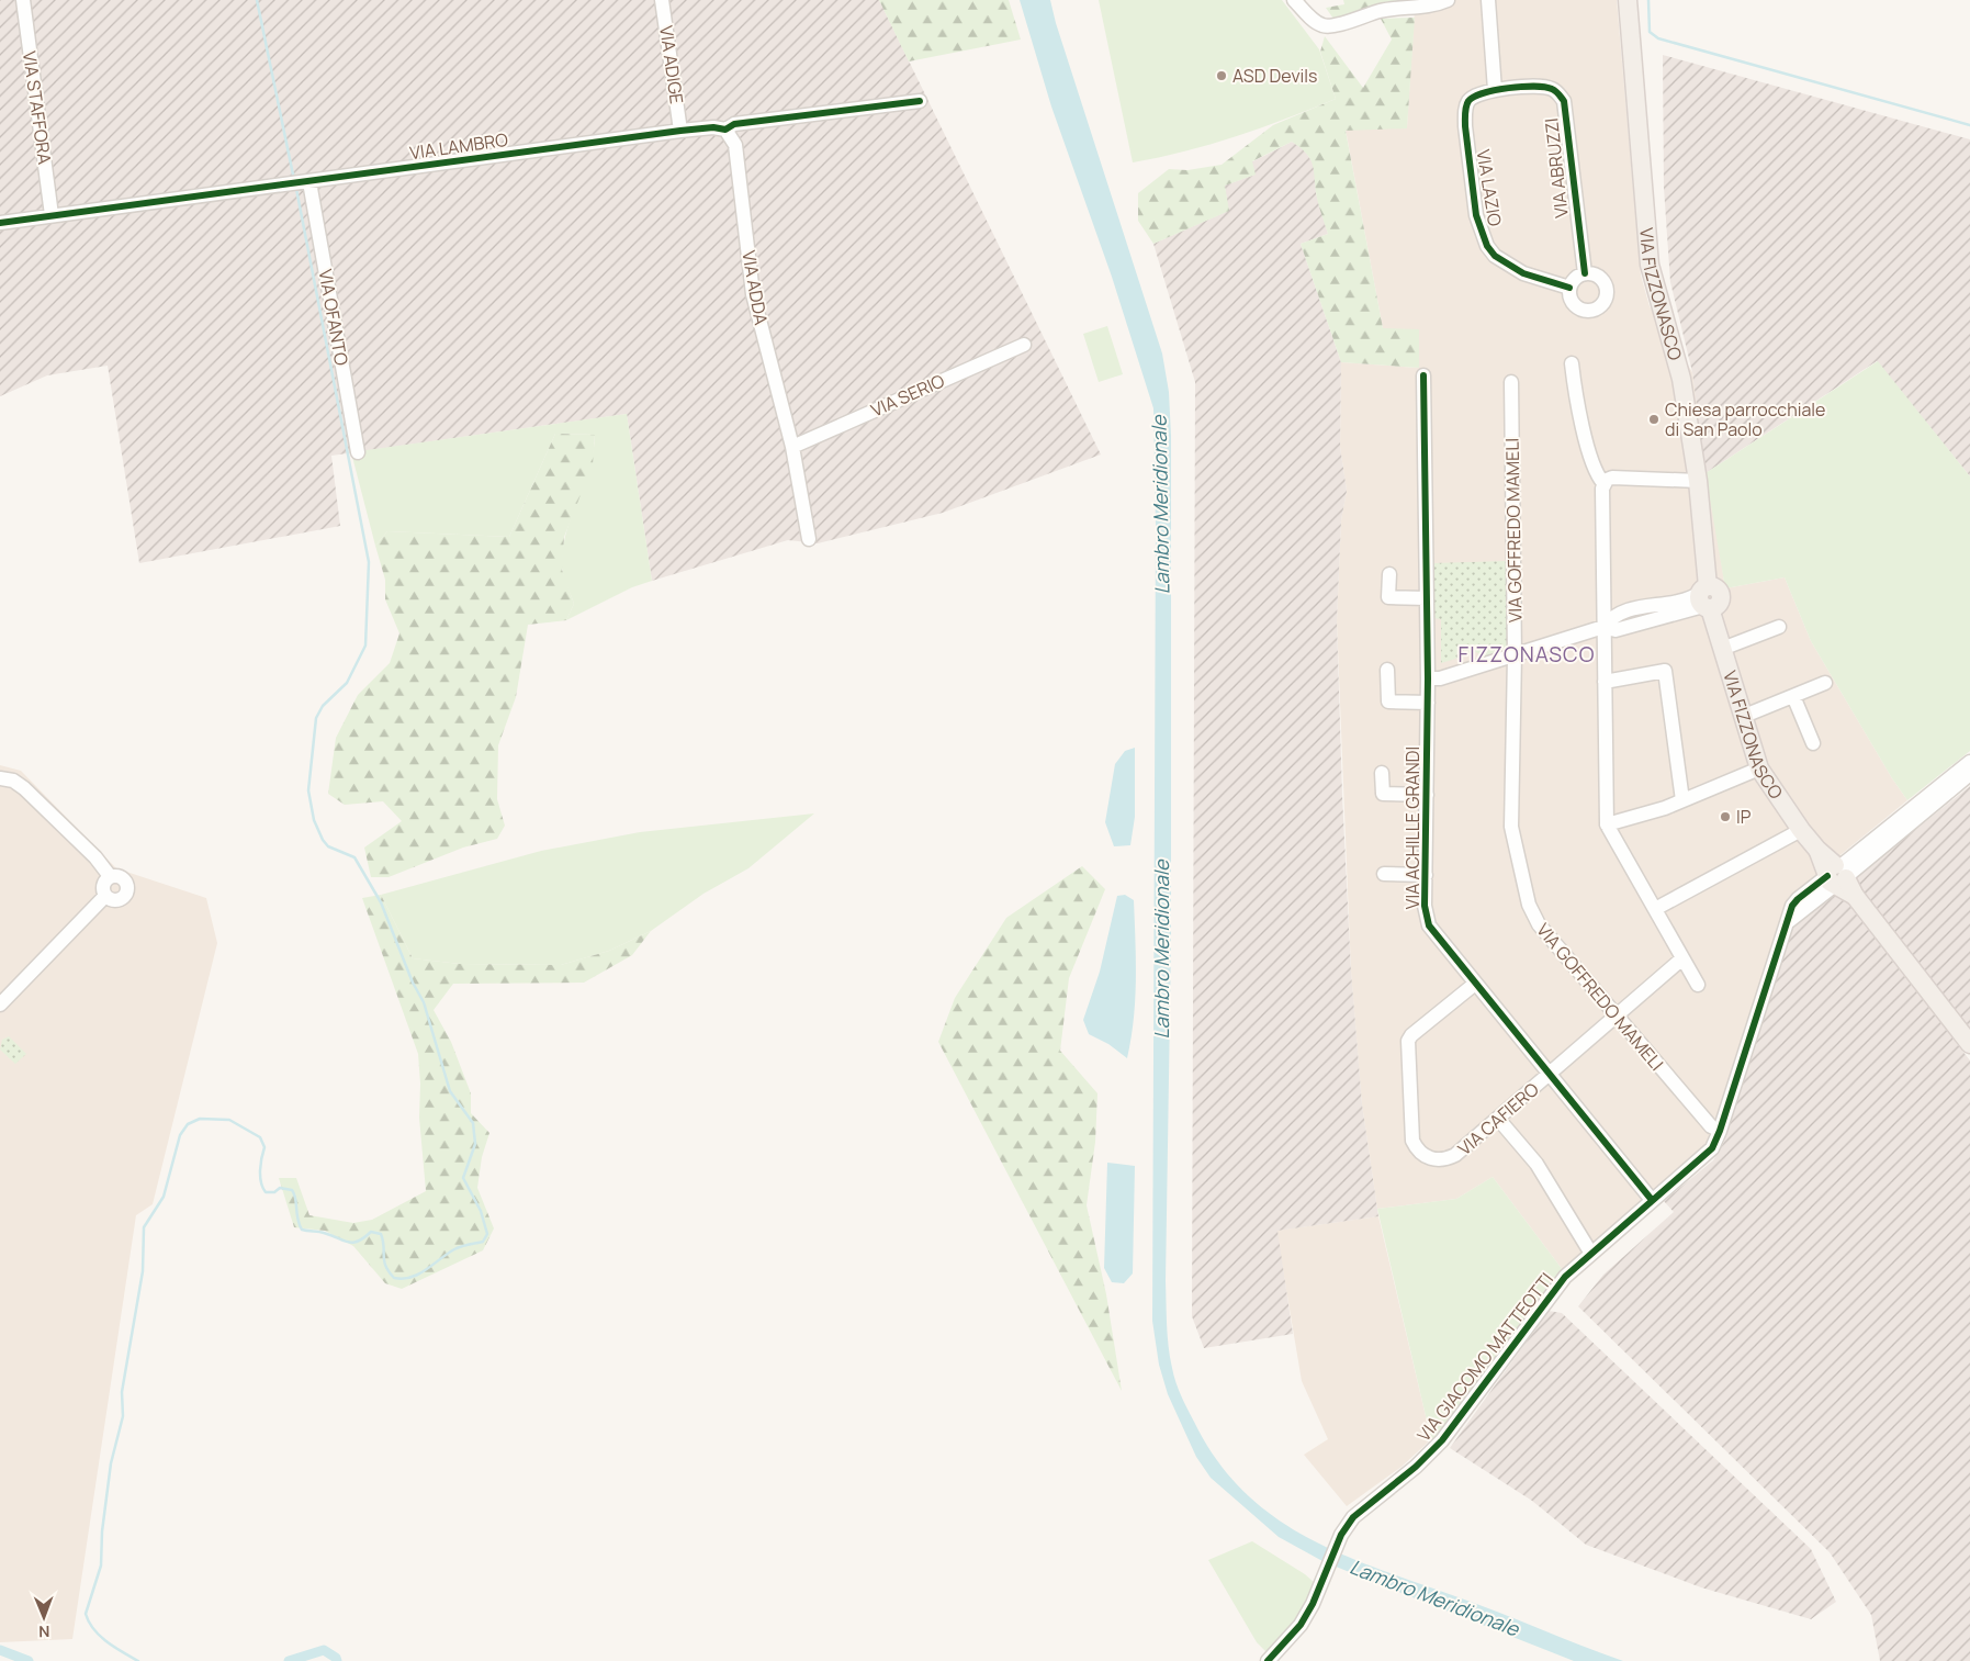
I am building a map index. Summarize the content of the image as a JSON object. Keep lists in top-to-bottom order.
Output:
{
  "streets": {
    "main road": ["VIA FIZZONASCO"],
    "street": [
      "VIA ADIGE",
      "VIA STAFFORA",
      "VIA LAMBRO",
      "VIA ABRUZZI",
      "VIA LAZIO",
      "VIA ADDA",
      "VIA OFANTO",
      "VIA SERIO",
      "VIA GOFFREDO MAMELI",
      "VIA ACHILLE GRANDI",
      "VIA CAFIERO",
      "VIA GIACOMO MATTEOTTI"
    ]
  },
  "crossings": [
    ["VIA ADIGE", "VIA LAMBRO"],
    ["VIA STAFFORA", "VIA LAMBRO"],
    ["VIA LAMBRO", "VIA ADDA"],
    ["VIA LAMBRO", "VIA OFANTO"],
    ["VIA ABRUZZI", "VIA LAZIO"],
    ["VIA ADDA", "VIA SERIO"],
    ["VIA FIZZONASCO", "VIA GIACOMO MATTEOTTI"],
    ["VIA GOFFREDO MAMELI", "VIA CAFIERO"],
    ["VIA GOFFREDO MAMELI", "VIA GIACOMO MATTEOTTI"],
    ["VIA ACHILLE GRANDI", "VIA CAFIERO"],
    ["VIA ACHILLE GRANDI", "VIA GIACOMO MATTEOTTI"]
  ],
  "districts": ["FIZZONASCO"],
  "water": ["Lambro Meridionale"],
  "places": ["ASD Devils", "Chiesa parrocchiale di San Paolo", "IP"],
  "north": "bottom"
}
